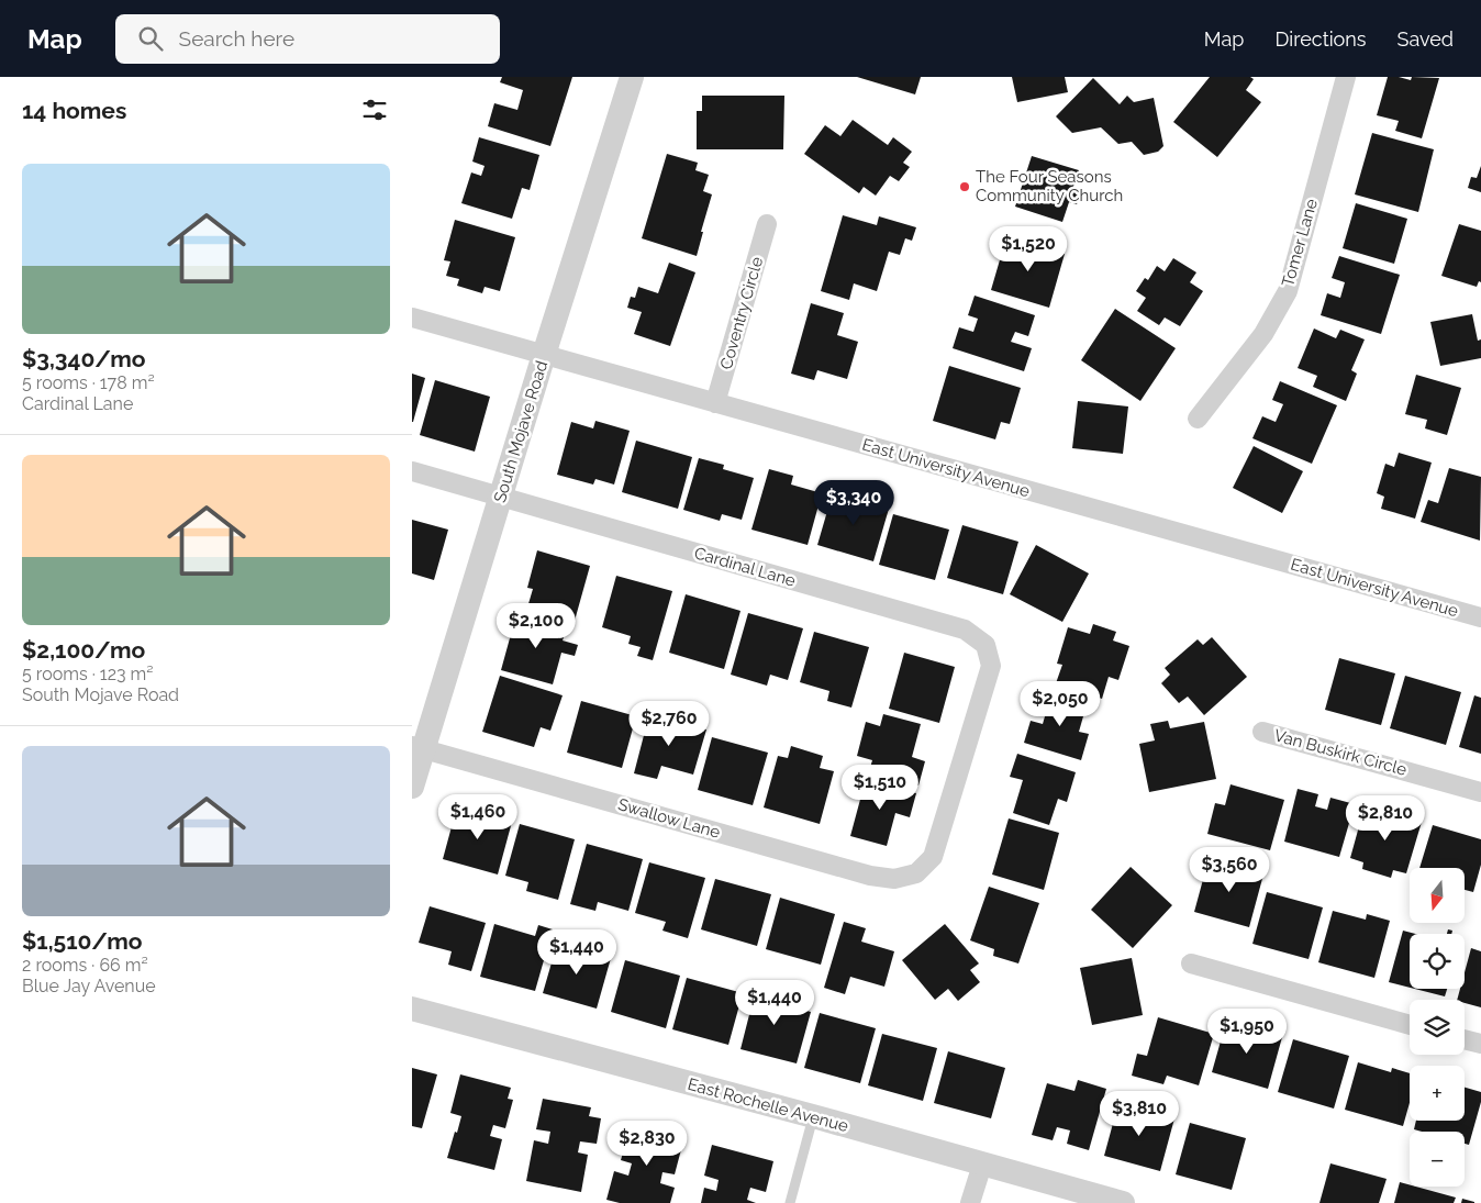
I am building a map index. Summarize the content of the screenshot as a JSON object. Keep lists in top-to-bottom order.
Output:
{
  "streets": {
    "street": [
      "Tomer Lane",
      "Coventry Circle",
      "South Mojave Road",
      "East University Avenue",
      "Cardinal Lane",
      "Van Buskirk Circle",
      "Swallow Lane",
      "East Rochelle Avenue"
    ]
  },
  "crossings": [
    ["Coventry Circle", "East University Avenue"],
    ["South Mojave Road", "East University Avenue"],
    ["South Mojave Road", "Cardinal Lane"],
    ["South Mojave Road", "Swallow Lane"],
    ["Cardinal Lane", "Swallow Lane"]
  ],
  "places": ["The Four Seasons Community Church"],
  "north": "bottom",
  "page": {
    "header": "Map",
    "search": "Search here",
    "nav": ["Map", "Directions", "Saved"],
    "heading": "14 homes",
    "list": [
      {
        "name": "$3,340/mo",
        "note": "5 rooms · 178 m² · Cardinal Lane"
      },
      {
        "name": "$2,100/mo",
        "note": "5 rooms · 123 m² · South Mojave Road"
      },
      {
        "name": "$1,510/mo",
        "note": "2 rooms · 66 m² · Blue Jay Avenue"
      }
    ],
    "price": [
      "$1,520",
      "$3,340",
      "$2,100",
      "$2,050",
      "$2,760",
      "$1,510",
      "$1,460",
      "$2,810",
      "$3,560",
      "$1,440",
      "$1,440",
      "$1,950",
      "$3,810",
      "$2,830"
    ],
    "map_buttons": ["+", "−"]
  }
}
